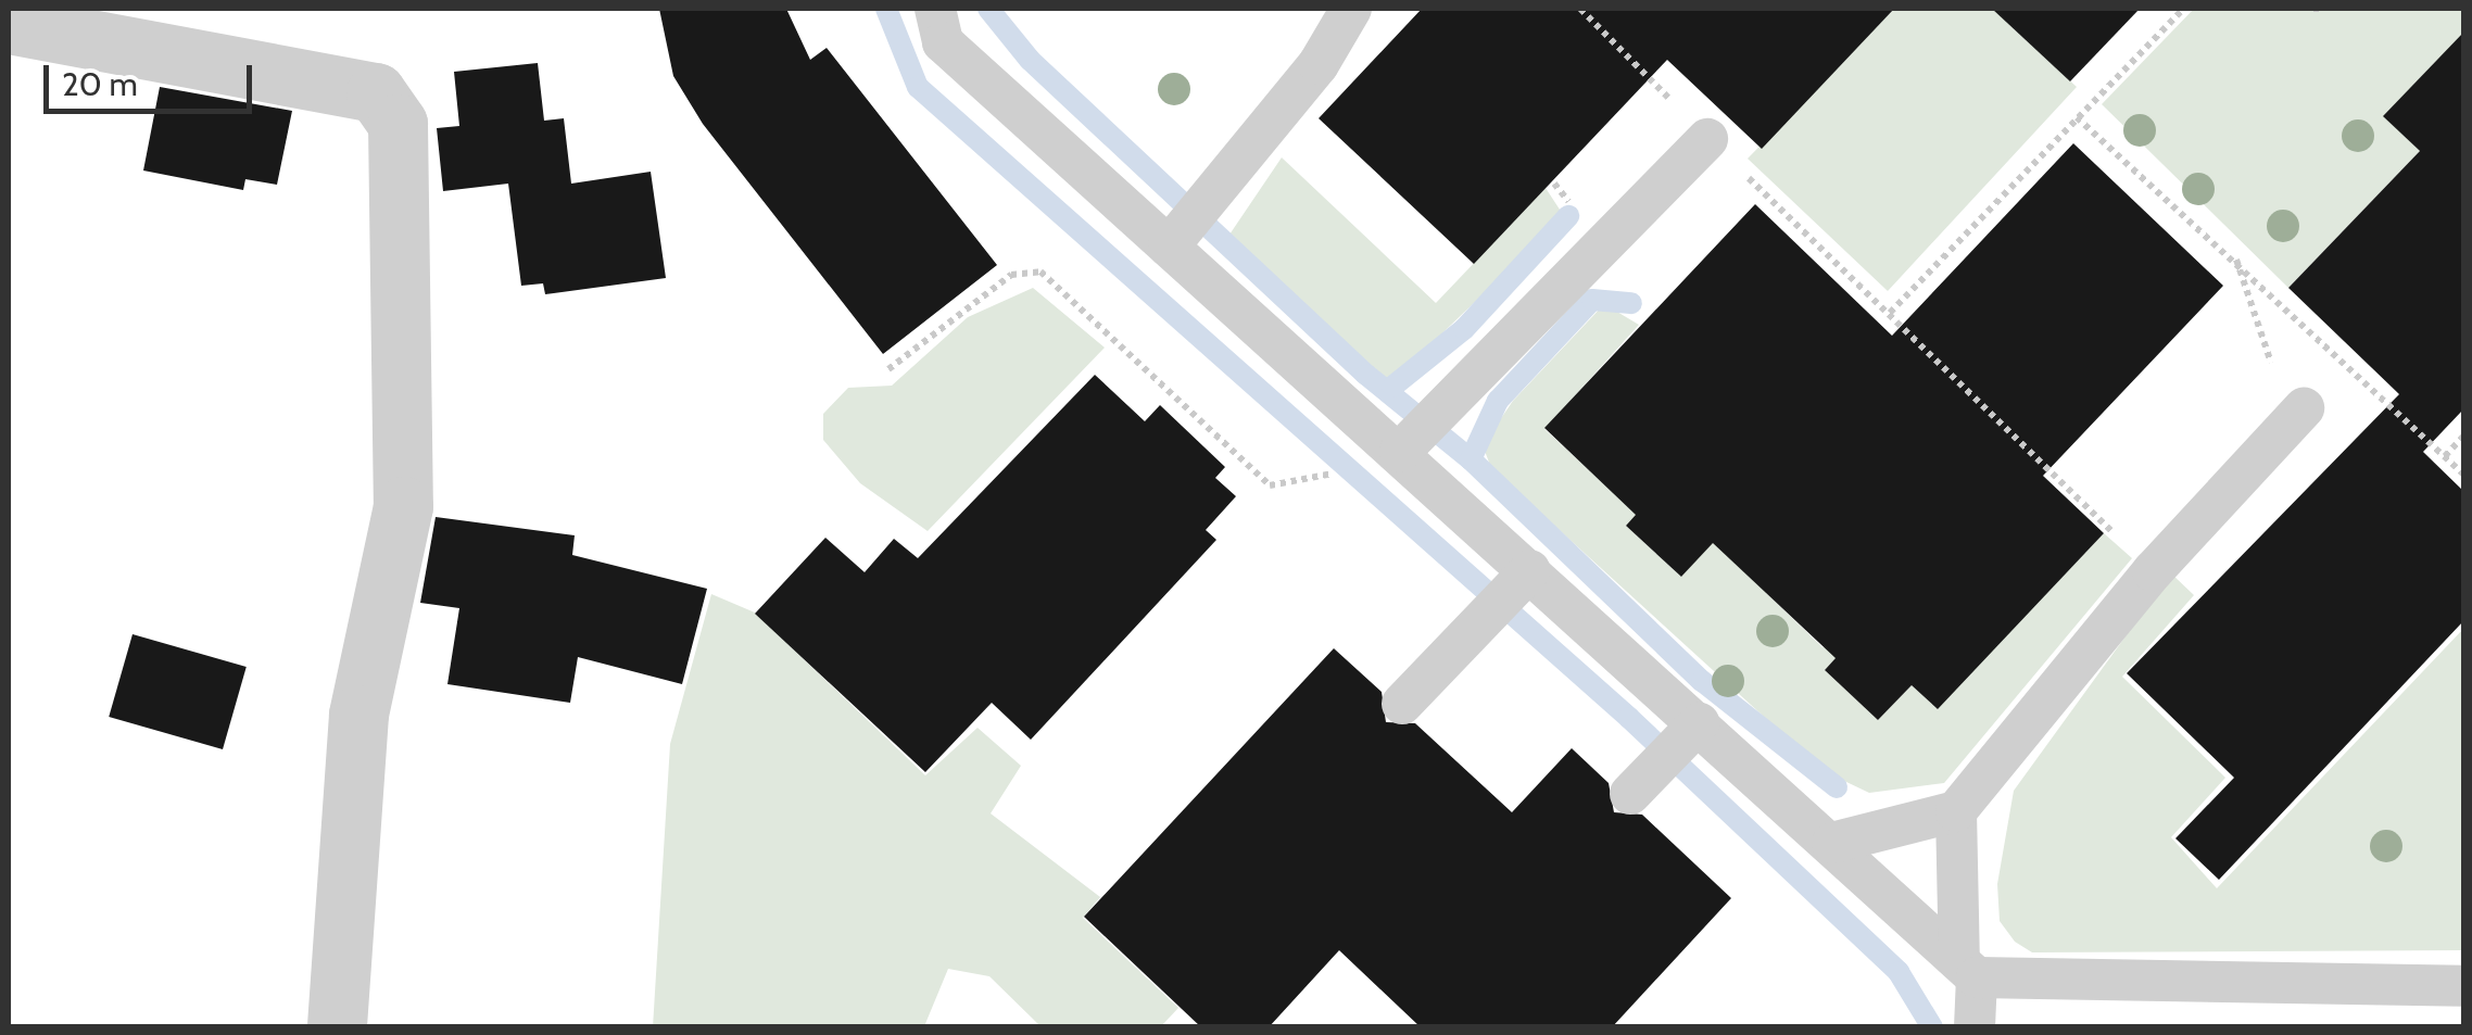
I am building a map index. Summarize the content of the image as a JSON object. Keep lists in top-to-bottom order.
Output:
{
  "scale_bar": "20 m"
}
